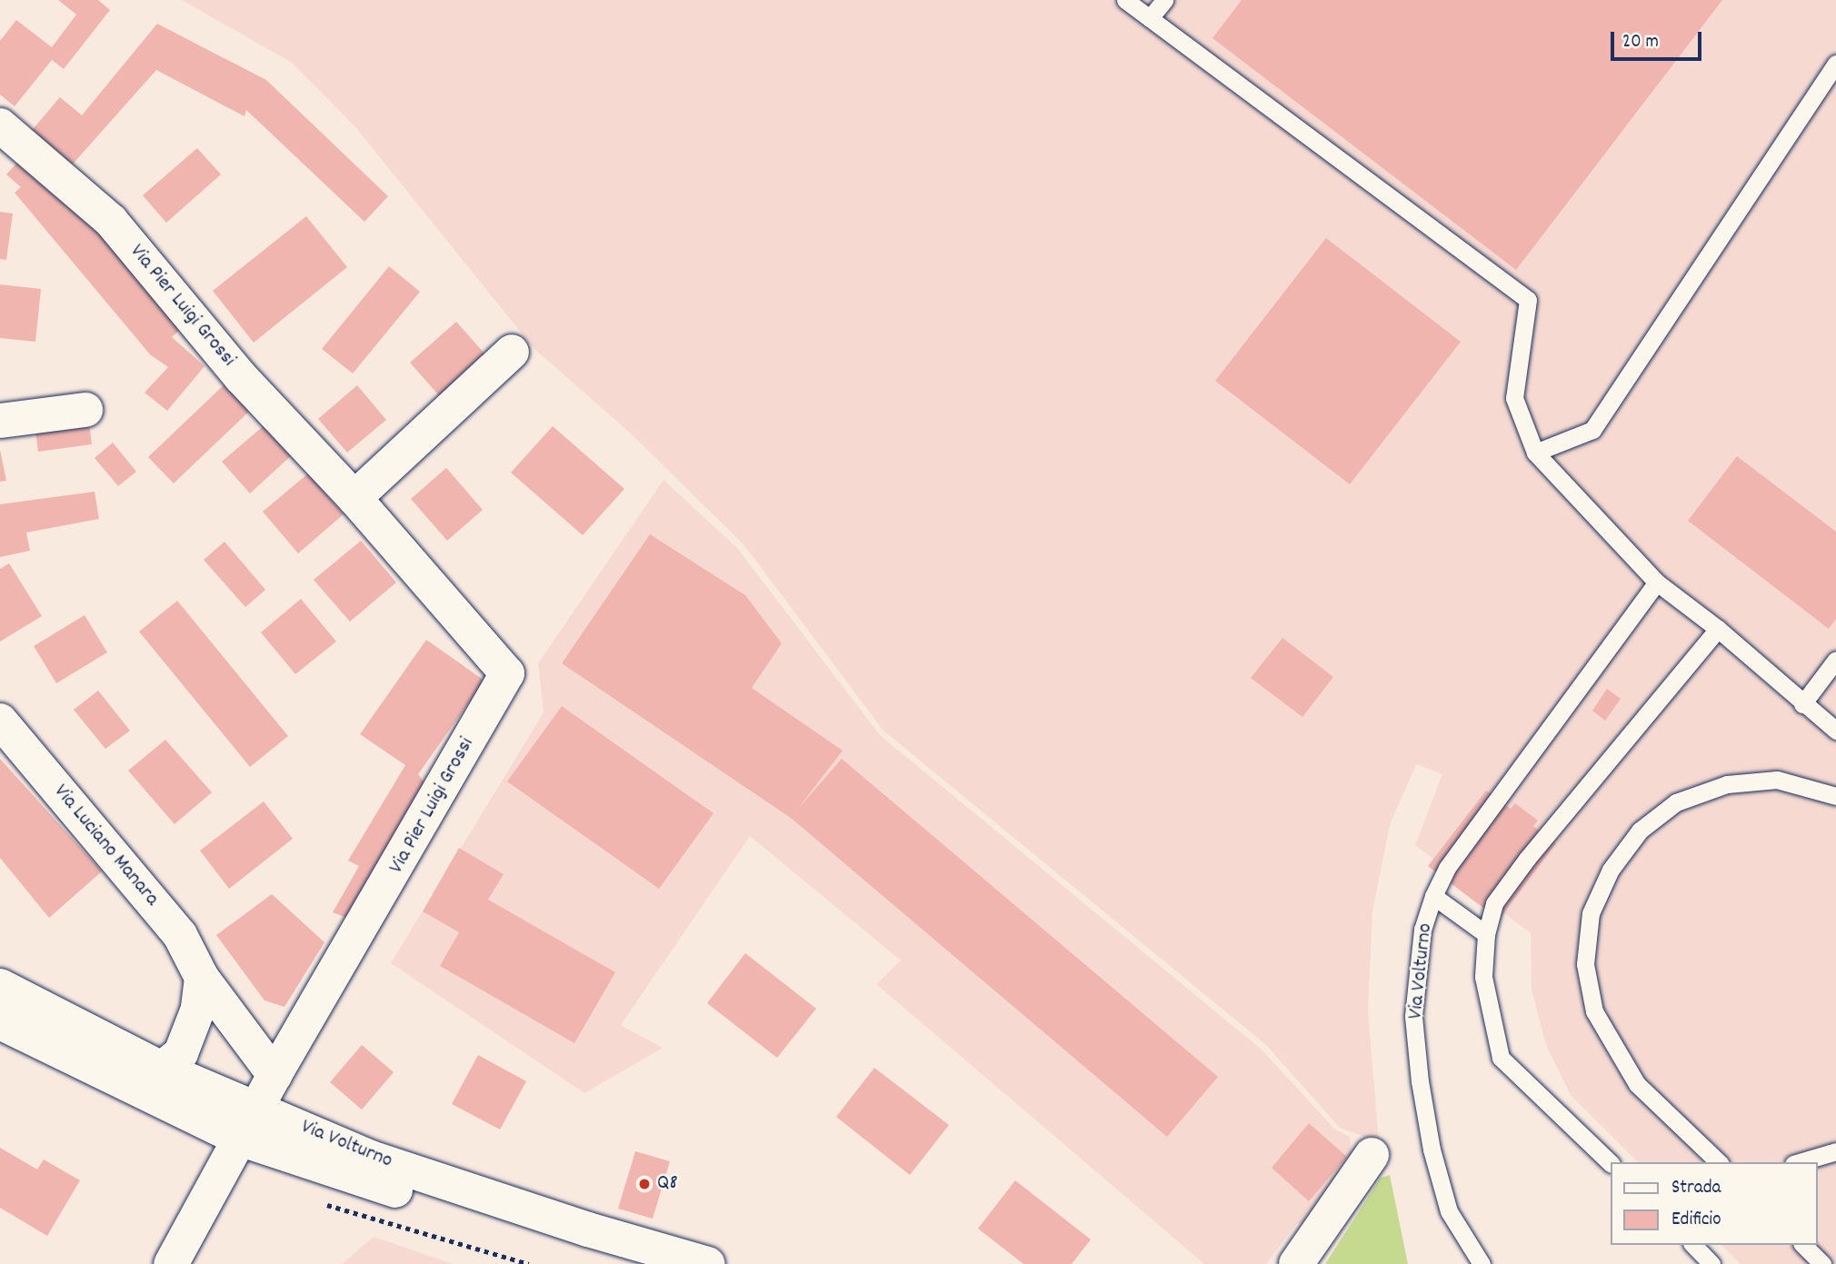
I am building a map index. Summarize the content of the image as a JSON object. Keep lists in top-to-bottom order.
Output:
{
  "streets": {
    "street": ["Via Pier Luigi Grossi", "Via Luciano Manara", "Via Volturno"]
  },
  "crossings": [
    ["Via Pier Luigi Grossi", "Via Luciano Manara"],
    ["Via Pier Luigi Grossi", "Via Volturno"]
  ],
  "places": ["Q8"],
  "legend": ["Strada", "Edificio"],
  "scale_bar": "20 m"
}
